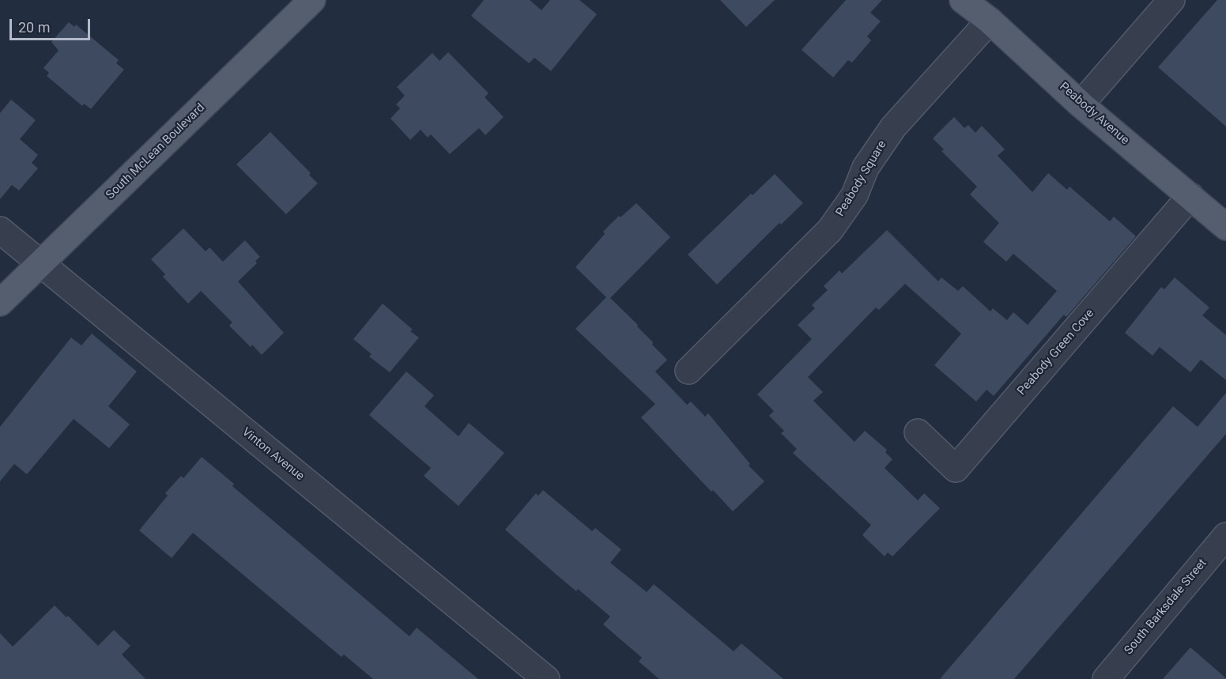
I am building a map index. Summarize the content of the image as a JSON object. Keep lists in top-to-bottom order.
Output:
{
  "streets": {
    "main road": ["Peabody Avenue", "South McLean Boulevard"],
    "street": [
      "Peabody Square",
      "Peabody Green Cove",
      "Vinton Avenue",
      "South Barksdale Street"
    ]
  },
  "crossings": [
    ["Peabody Avenue", "Peabody Square"],
    ["Peabody Avenue", "Peabody Green Cove"],
    ["South McLean Boulevard", "Vinton Avenue"]
  ],
  "scale_bar": "20 m"
}
